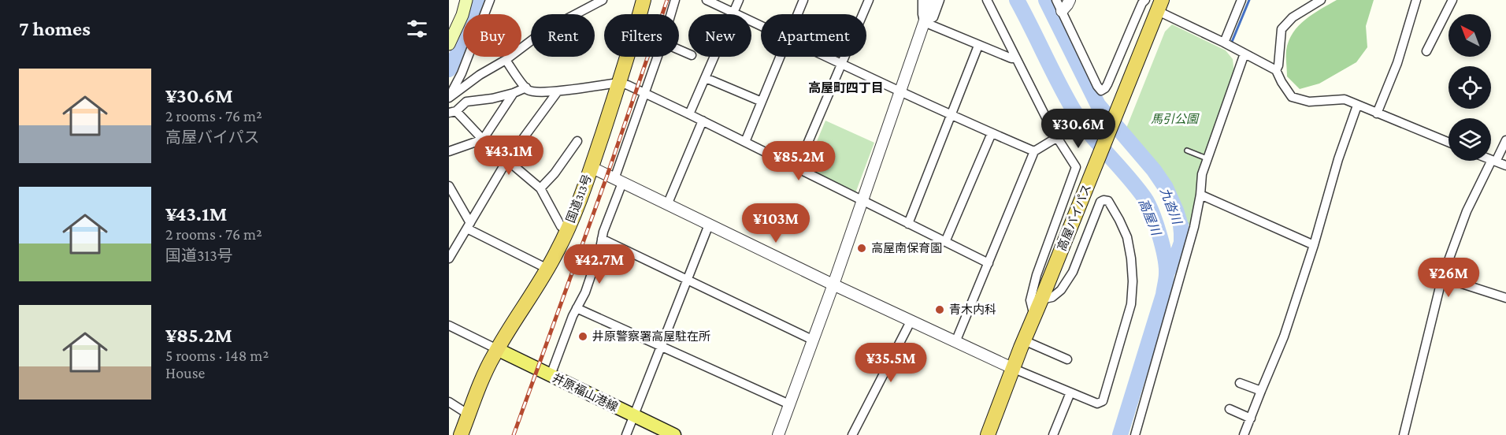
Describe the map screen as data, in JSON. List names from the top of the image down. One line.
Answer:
{"streets":{"highway":["国道313号","高屋バイパス"],"main road":["井原福山港線"]},"crossings":[["国道313号","井原福山港線"]],"districts":["高屋町四丁目"],"water":["九沓川","高屋川"],"parks":["馬引公園"],"places":["高屋南保育園","青木内科","井原警察署高屋駐在所"],"north":"top left","page":{"heading":"7 homes","chip":["Buy","Rent","Filters","New","Apartment"],"list":[{"name":"¥30.6M","note":"2 rooms · 76 m² · 高屋バイパス"},{"name":"¥43.1M","note":"2 rooms · 76 m² · 国道313号"},{"name":"¥85.2M","note":"5 rooms · 148 m² · House"}],"price":["¥30.6M","¥43.1M","¥85.2M","¥103M","¥42.7M","¥26M","¥35.5M"]}}
